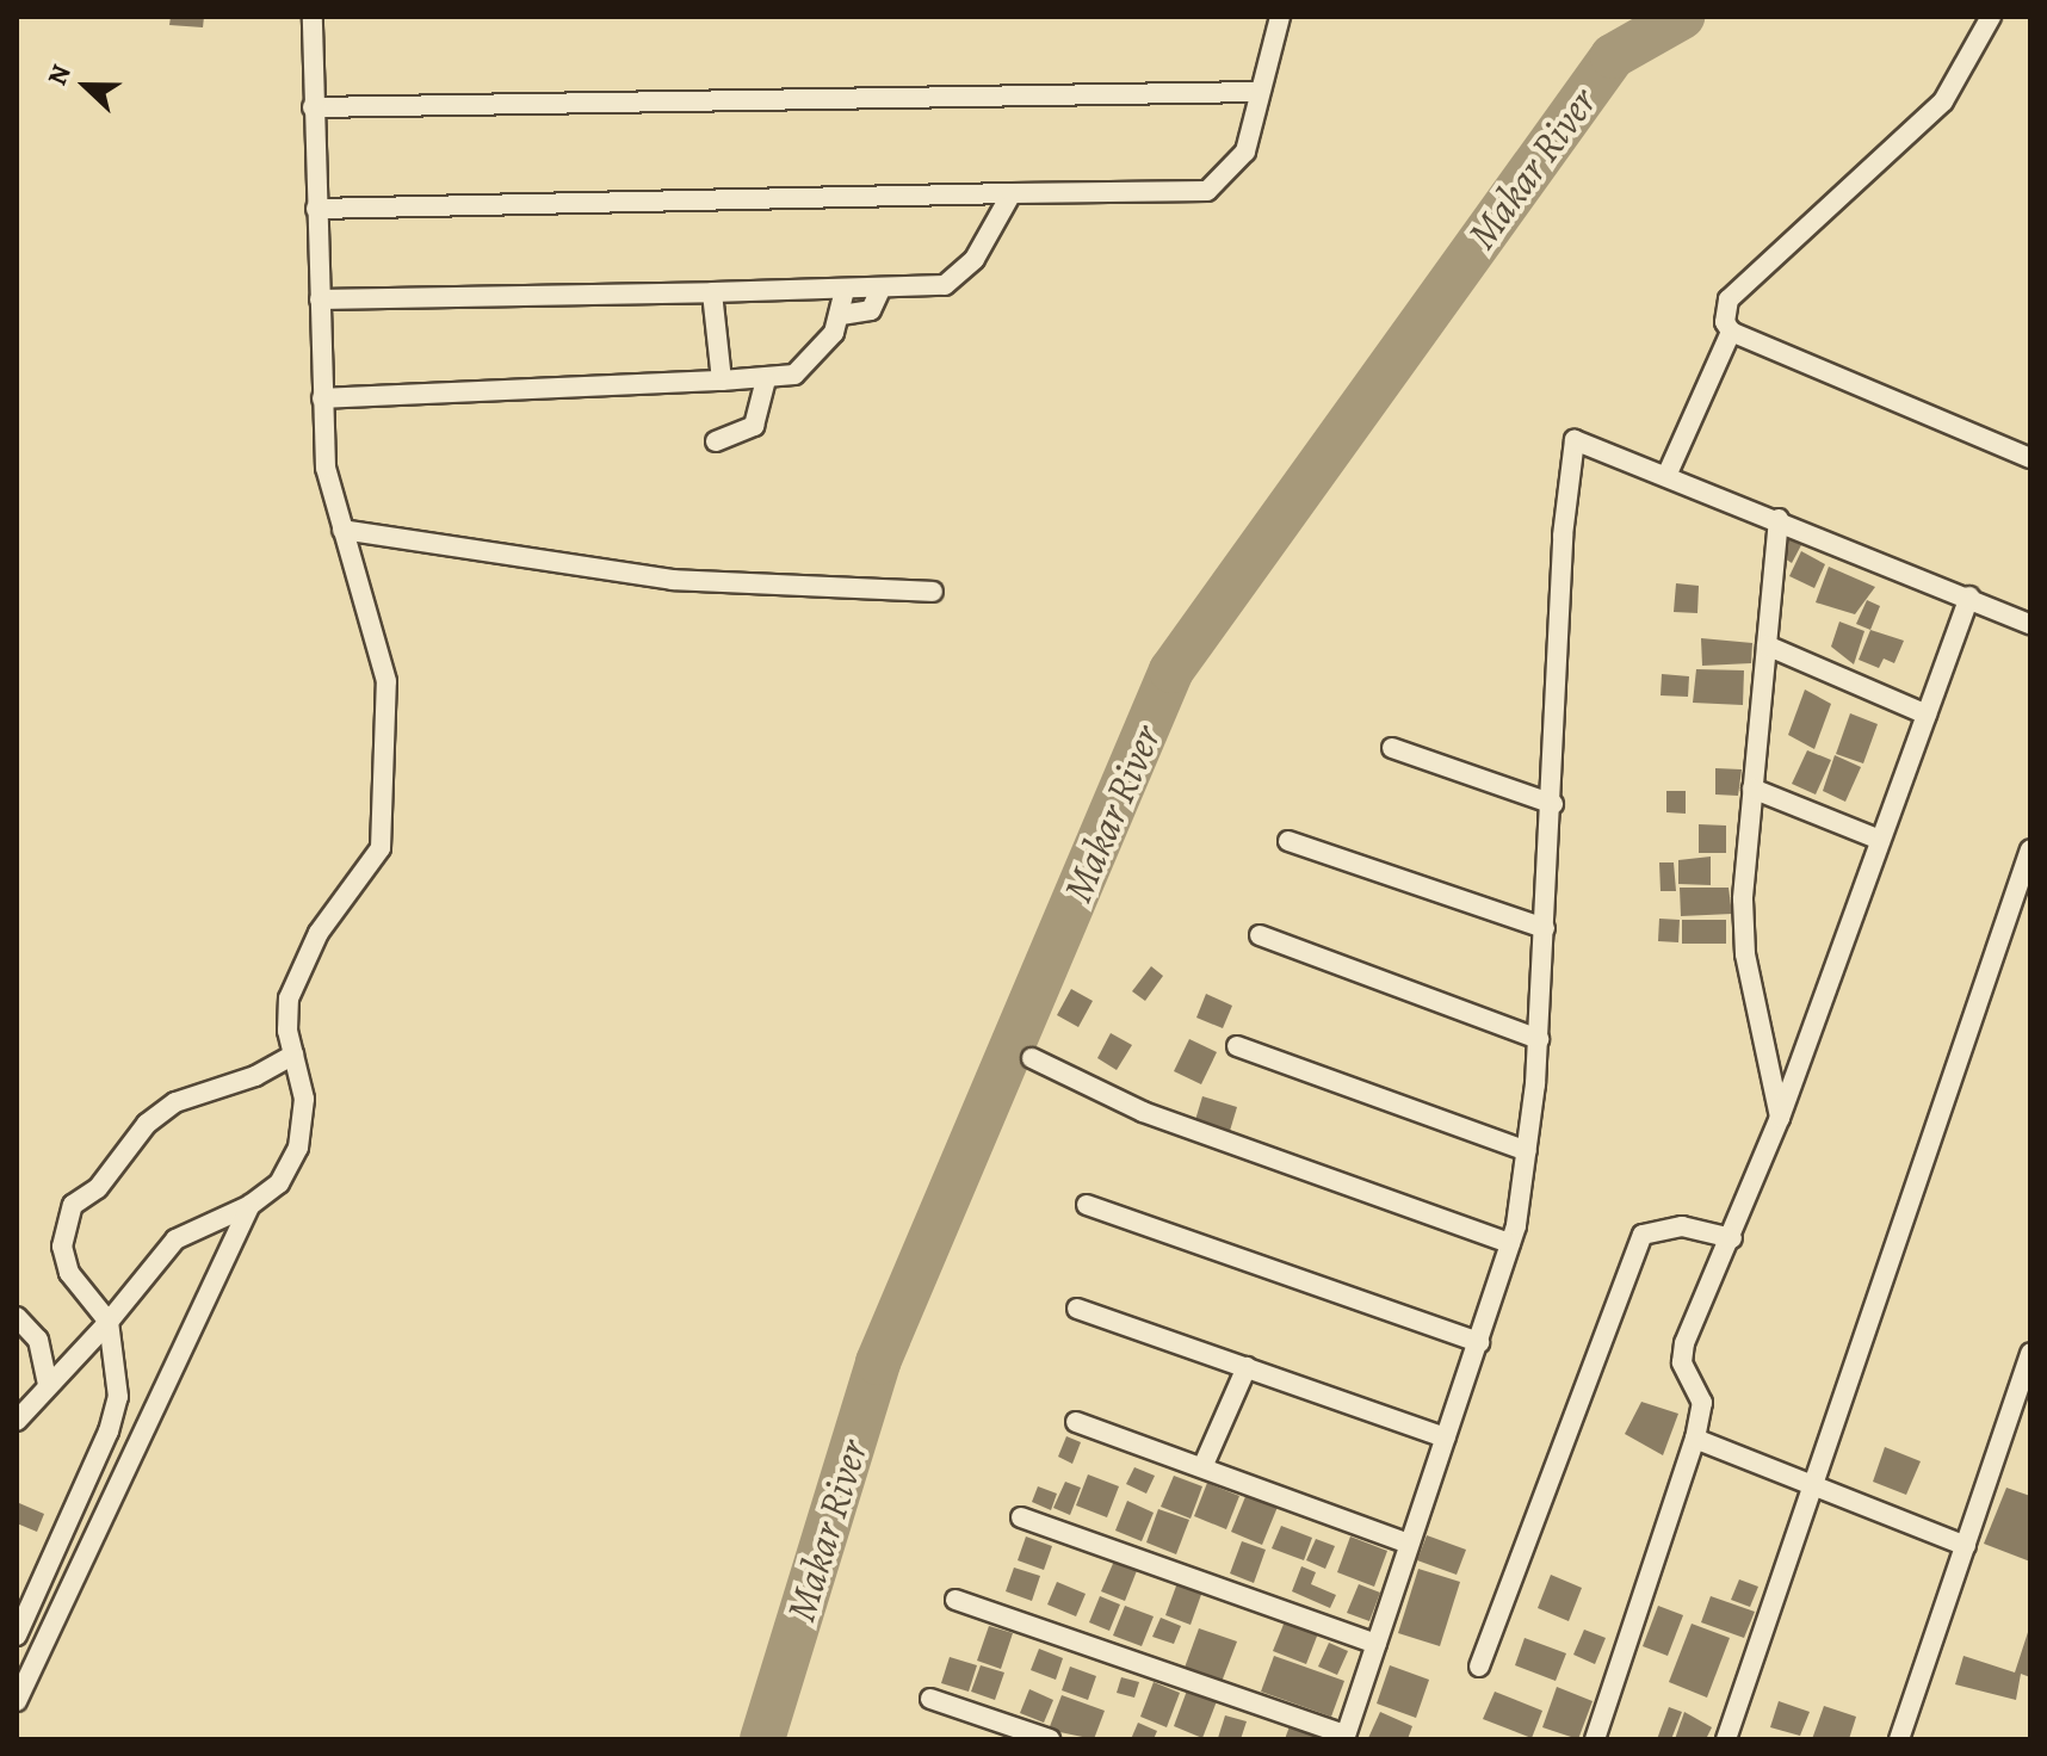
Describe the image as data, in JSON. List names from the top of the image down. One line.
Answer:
{"water":["Makar River"],"north":"left"}
